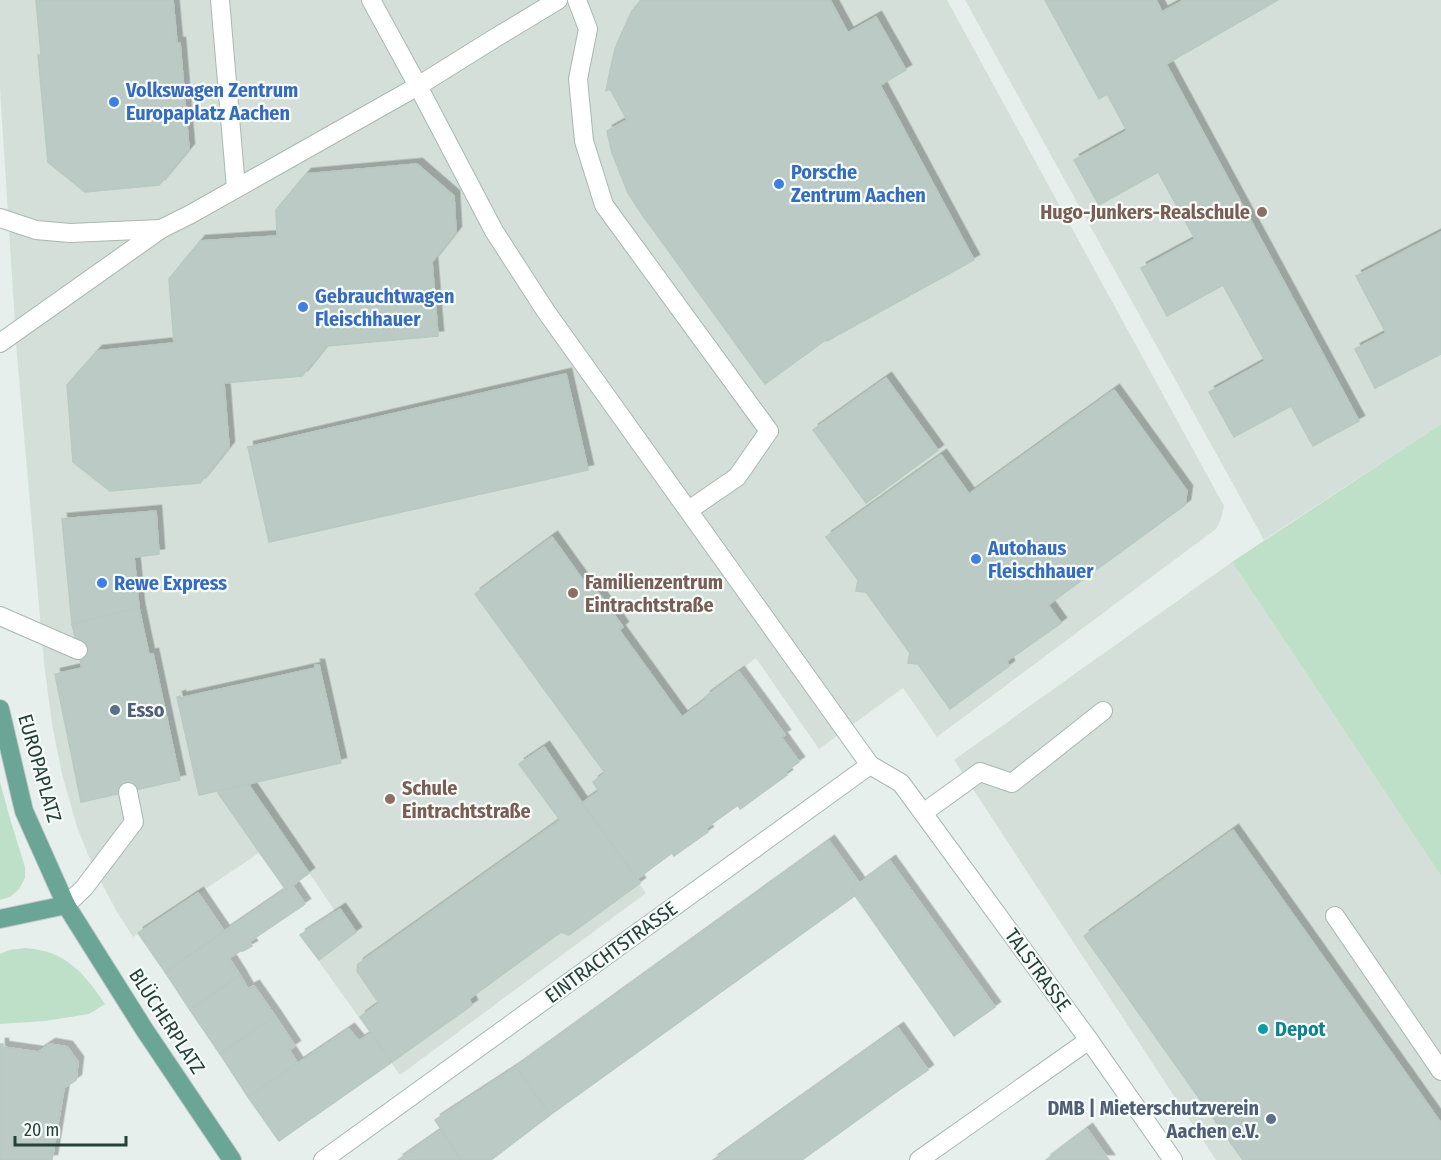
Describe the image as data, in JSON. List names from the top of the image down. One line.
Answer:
{"streets":{"main road":["EUROPAPLATZ","BLÜCHERPLATZ"],"street":["EINTRACHTSTRASSE","TALSTRASSE"]},"crossings":[["EUROPAPLATZ","BLÜCHERPLATZ"],["EINTRACHTSTRASSE","TALSTRASSE"]],"places":["Volkswagen Zentrum Europaplatz Aachen","Porsche Zentrum Aachen","Hugo-Junkers-Realschule","Gebrauchtwagen Fleischhauer","Autohaus Fleischhauer","Rewe Express","Familienzentrum Eintrachtstraße","Esso","Schule Eintrachtstraße","Depot","DMB | Mieterschutzverein Aachen e.V."],"scale_bar":"20 m"}
